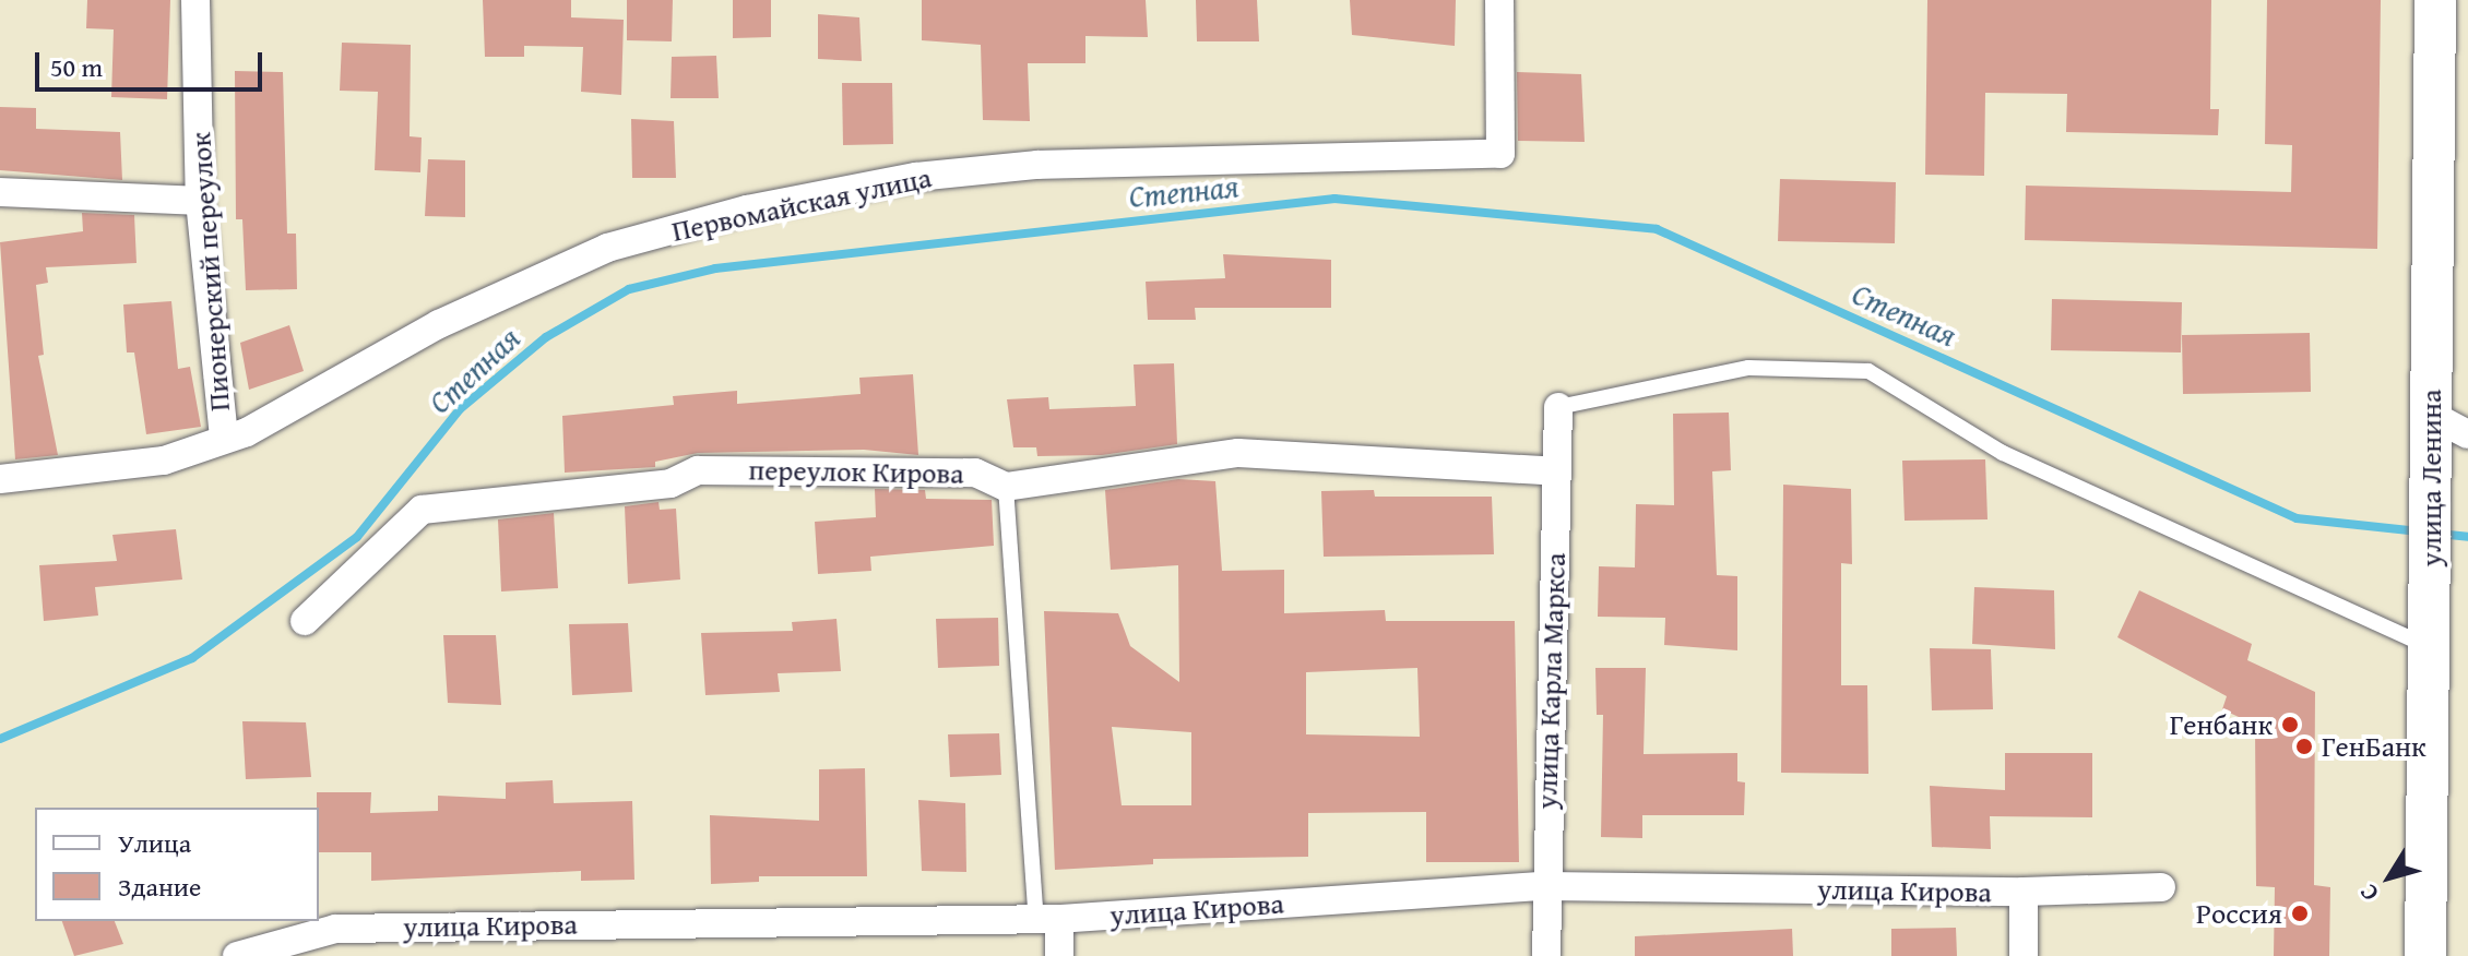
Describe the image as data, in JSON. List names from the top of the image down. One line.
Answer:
{"streets":{"main road":["улица Ленина"],"street":["Первомайская улица","Пионерский переулок","переулок Кирова","улица Карла Маркса","улица Кирова"]},"crossings":[["Первомайская улица","Пионерский переулок"],["переулок Кирова","улица Карла Маркса"],["улица Карла Маркса","улица Кирова"]],"water":["Степная"],"places":["Генбанк","ГенБанк","Россия"],"legend":["Улица","Здание"],"scale_bar":"50 m","north":"bottom left"}
